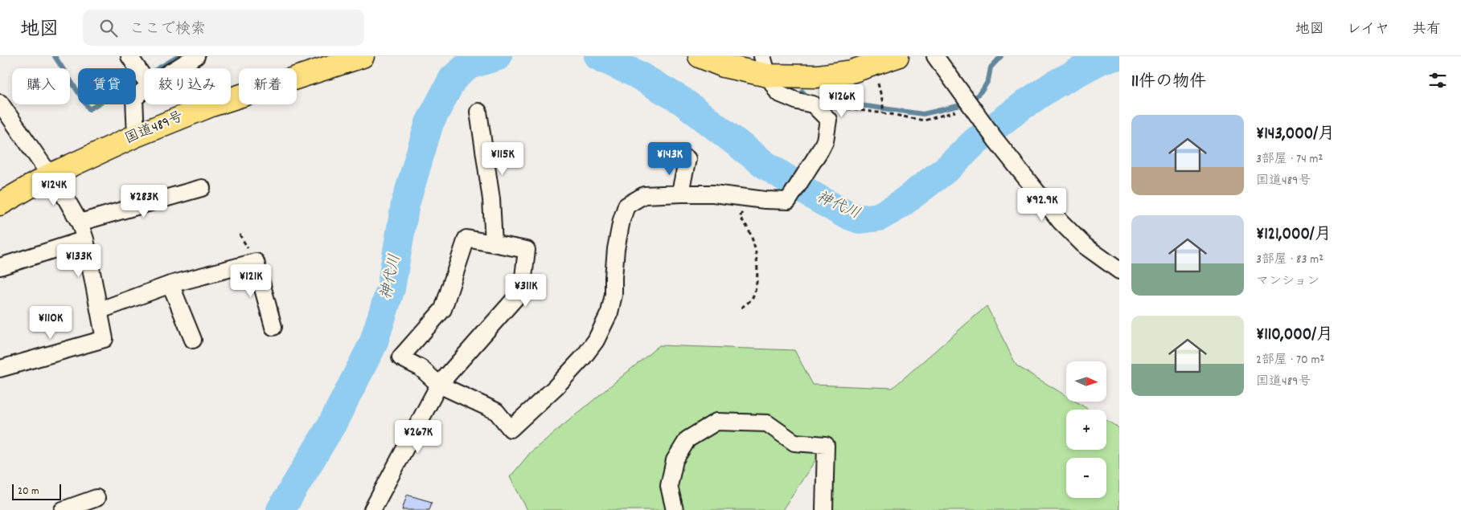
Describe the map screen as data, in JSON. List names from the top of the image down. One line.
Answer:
{"streets":{"highway":["国道489号"]},"water":["神代川"],"scale_bar":"20 m","north":"right","page":{"header":"地図","search":"ここで検索","nav":["地図","レイヤ","共有"],"heading":"11件の物件","chip":["購入","賃貸","絞り込み","新着"],"price":["¥126K","¥115K","¥143K","¥124K","¥283K","¥92.9K","¥133K","¥121K","¥311K","¥110K","¥267K"],"list":[{"name":"¥143,000/月","note":"3部屋 · 74 m² · 国道489号"},{"name":"¥121,000/月","note":"3部屋 · 83 m² · マンション"},{"name":"¥110,000/月","note":"2部屋 · 70 m² · 国道489号"}],"map_buttons":["+","−"],"scale":"20 m"}}
